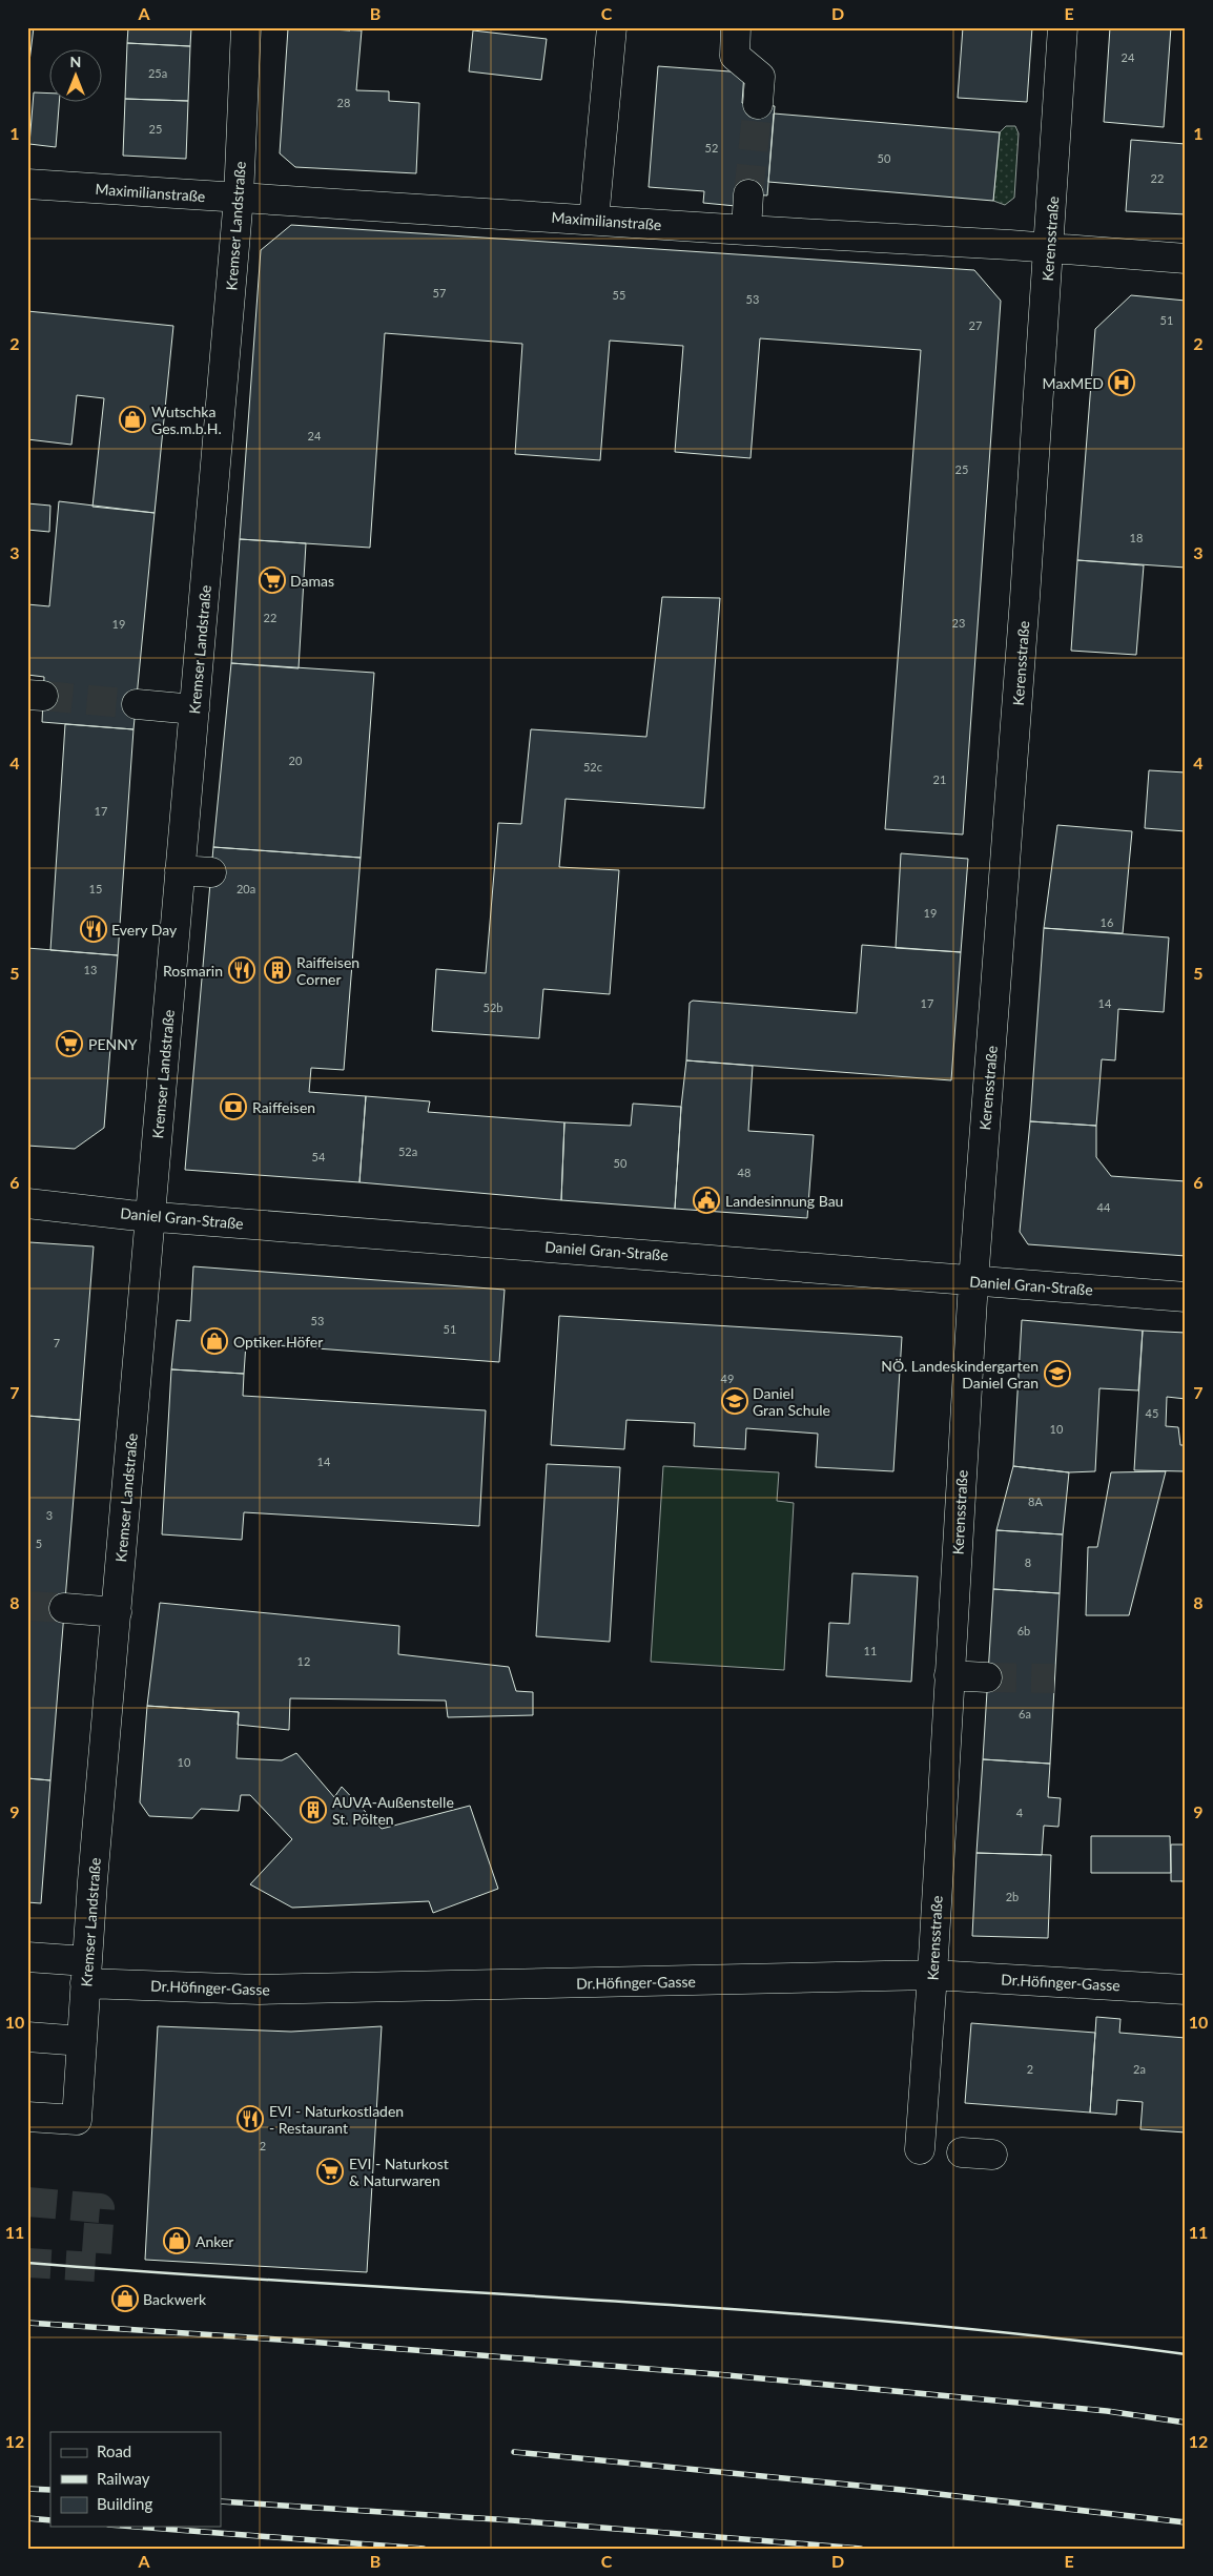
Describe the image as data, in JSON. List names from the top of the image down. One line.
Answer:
{"streets":{"street":["Maximilianstraße","Kremser Landstraße","Kerensstraße","Daniel Gran-Straße","Dr.Höfinger-Gasse"]},"crossings":[["Maximilianstraße","Kremser Landstraße"],["Maximilianstraße","Kerensstraße"],["Kremser Landstraße","Daniel Gran-Straße"],["Kremser Landstraße","Dr.Höfinger-Gasse"],["Kerensstraße","Daniel Gran-Straße"],["Kerensstraße","Dr.Höfinger-Gasse"]],"places":{"hospital":["MaxMED"],"shop":["Wutschka Ges.m.b.H.","Optiker Höfer","Anker","Backwerk"],"supermarket":["Damas","PENNY","EVI - Naturkost & Naturwaren"],"restaurant":["Every Day","Rosmarin","EVI - Naturkostladen - Restaurant"],"building":["Raiffeisen Corner","AUVA-Außenstelle St. Pölten"],"bank":["Raiffeisen"],"public building":["Landesinnung Bau"],"school or university":["NÖ. Landeskindergarten Daniel Gran","Daniel Gran Schule"]},"house_numbers":["24","25a","28","25","52","50","22","57","55","53","51","27","24","25","18","22","23","19","20","52c","21","17","15","20a","19","16","13","17","14","52b","52a","54","50","48","44","53","51","7","49","45","10","14","8A","3","5","8","6b","11","12","6a","10","4","2b","2","2a","2"],"legend":["Road","Railway","Building"],"north":"top","grid":{"columns":["A","B","C","D","E"],"rows":["1","2","3","4","5","6","7","8","9","10","11","12"]}}
